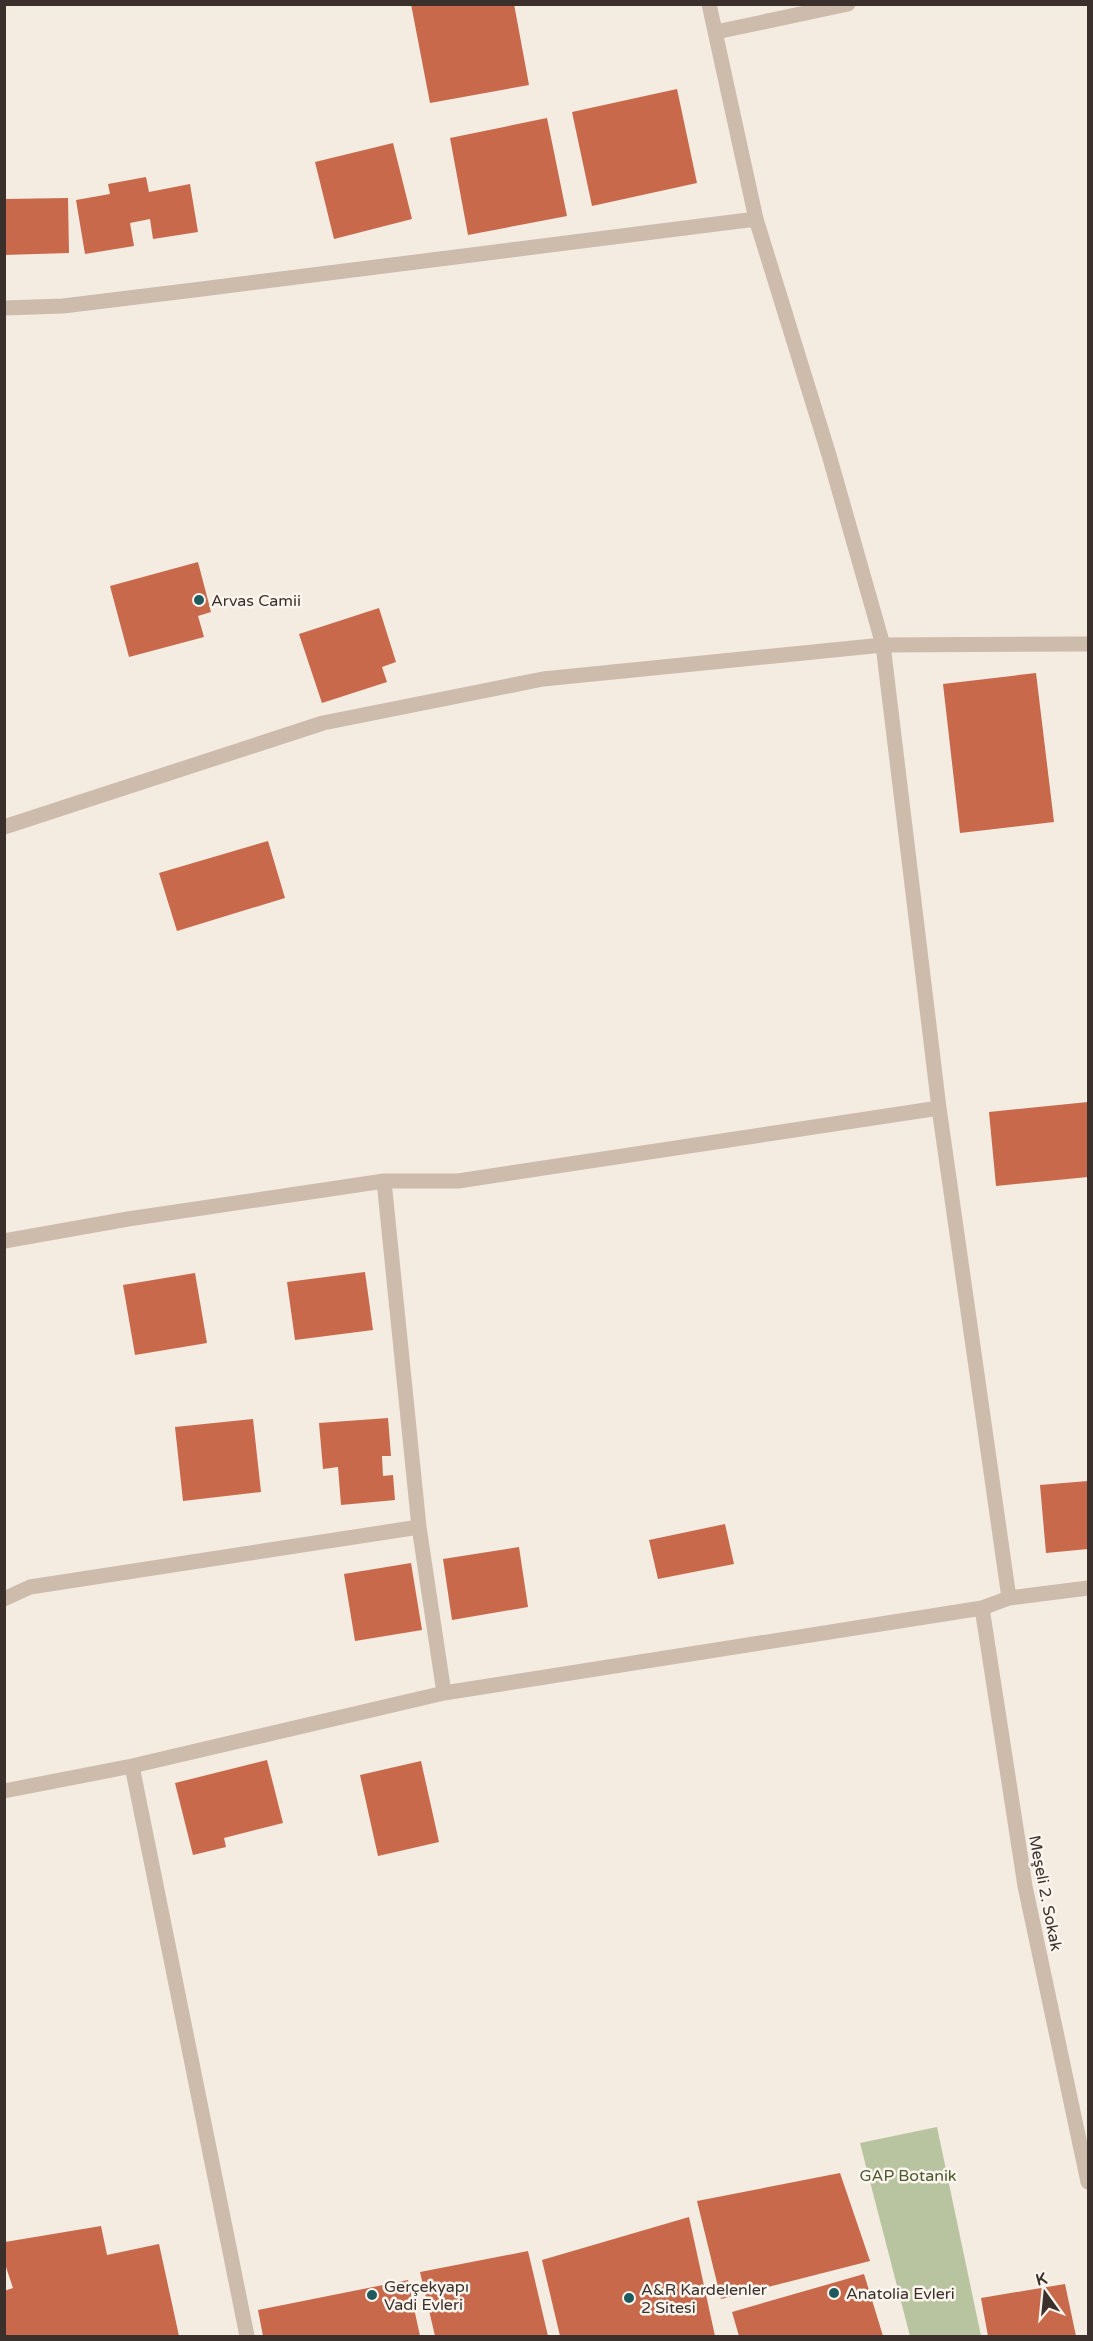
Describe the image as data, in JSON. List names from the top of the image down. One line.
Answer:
{"streets":{"street":["Meşeli 2. Sokak"]},"parks":["GAP Botanik"],"places":["Arvas Camii","Anatolia Evleri","Gerçekyapı Vadi Evleri","A&R Kardelenler 2 Sitesi"],"north":"top"}
